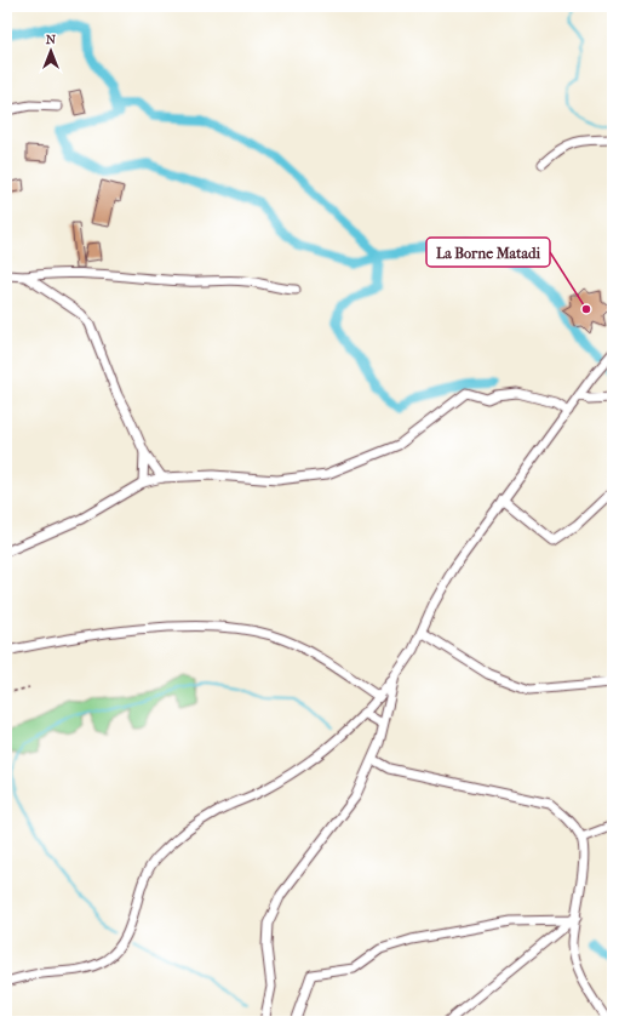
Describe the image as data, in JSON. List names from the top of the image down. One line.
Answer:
{"places":["La Borne Matadi"],"north":"top"}
